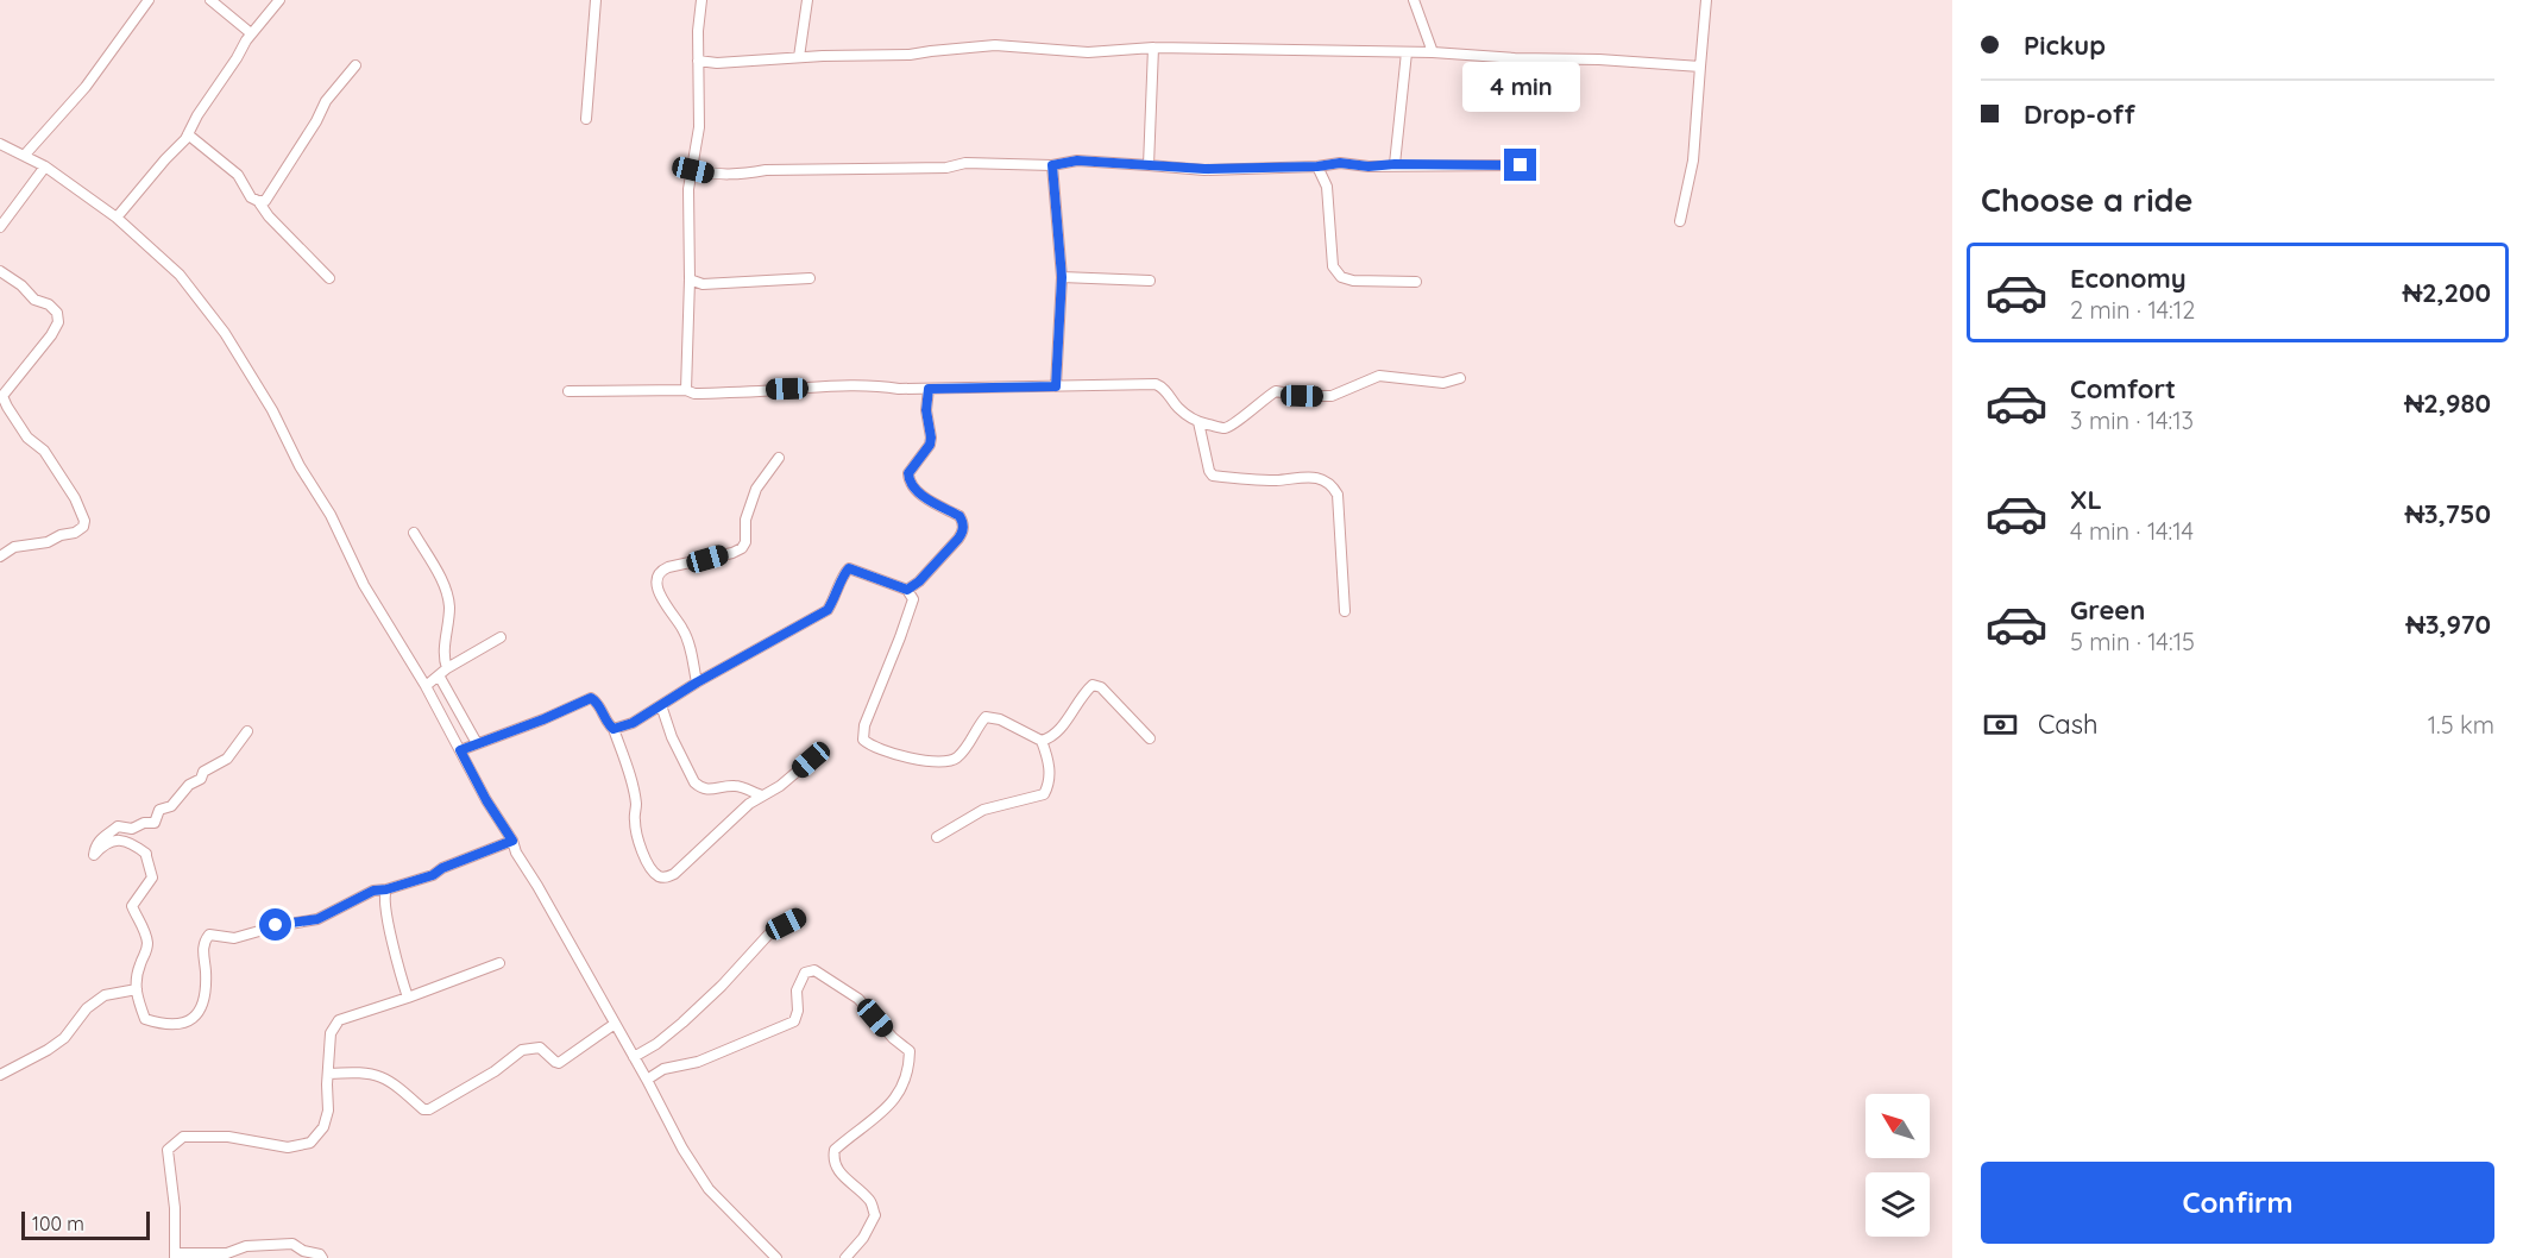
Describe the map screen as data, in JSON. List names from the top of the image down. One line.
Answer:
{"scale_bar":"100 m","north":"top left","page":{"banner":["Pickup","Drop-off"],"bubble":"4 min","heading":"Choose a ride","list":[{"name":"Economy","note":"2 min · 14:12","value":"₦2,200"},{"name":"Comfort","note":"3 min · 14:13","value":"₦2,980"},{"name":"XL","note":"4 min · 14:14","value":"₦3,750"},{"name":"Green","note":"5 min · 14:15","value":"₦3,970"}],"pay":["Cash","1.5 km"],"buttons":"Confirm","scale":"100 m"}}
